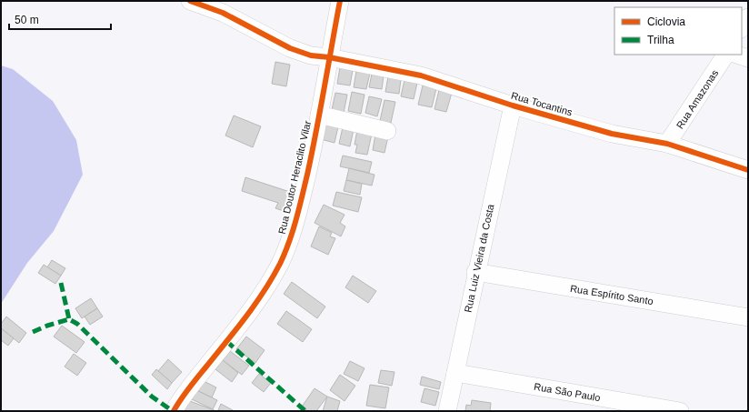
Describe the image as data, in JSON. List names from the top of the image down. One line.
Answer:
{"streets":{"street":["Rua Amazonas","Rua Tocantins","Rua Doutor Heraclito Vilar","Rua Luiz Vieira da Costa","Rua Espírito Santo","Rua São Paulo"]},"crossings":[["Rua Amazonas","Rua Tocantins"],["Rua Tocantins","Rua Doutor Heraclito Vilar"],["Rua Tocantins","Rua Luiz Vieira da Costa"],["Rua Luiz Vieira da Costa","Rua Espírito Santo"],["Rua Luiz Vieira da Costa","Rua São Paulo"]],"legend":["Ciclovia","Trilha"],"scale_bar":"50 m"}
